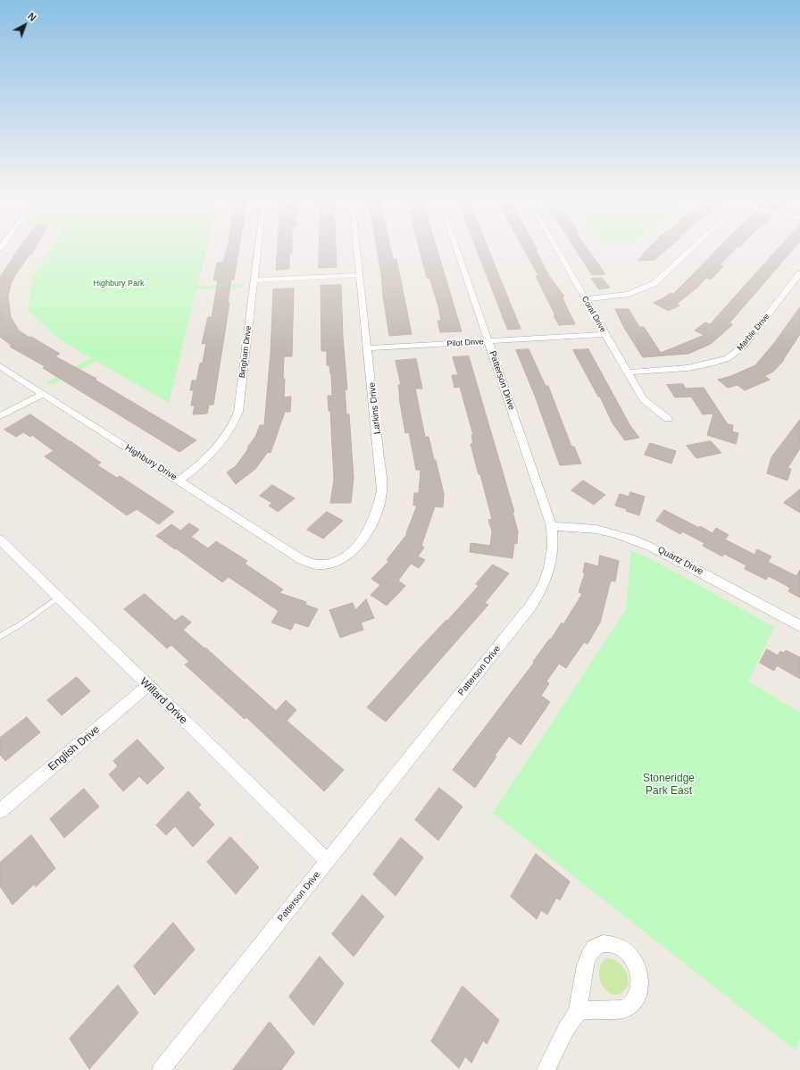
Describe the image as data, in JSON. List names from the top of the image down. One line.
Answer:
{"streets":{"street":["Coral Drive","Marble Drive","Pilot Drive","Bingham Drive","Patterson Drive","Larkins Drive","Highbury Drive","Quartz Drive","Willard Drive","English Drive"]},"crossings":[["Coral Drive","Marble Drive"],["Coral Drive","Pilot Drive"],["Pilot Drive","Patterson Drive"],["Pilot Drive","Larkins Drive"],["Bingham Drive","Highbury Drive"],["Patterson Drive","Quartz Drive"],["Patterson Drive","Willard Drive"],["Larkins Drive","Highbury Drive"],["Willard Drive","English Drive"]],"parks":["Highbury Park","Stoneridge Park East"],"north":"top right"}
